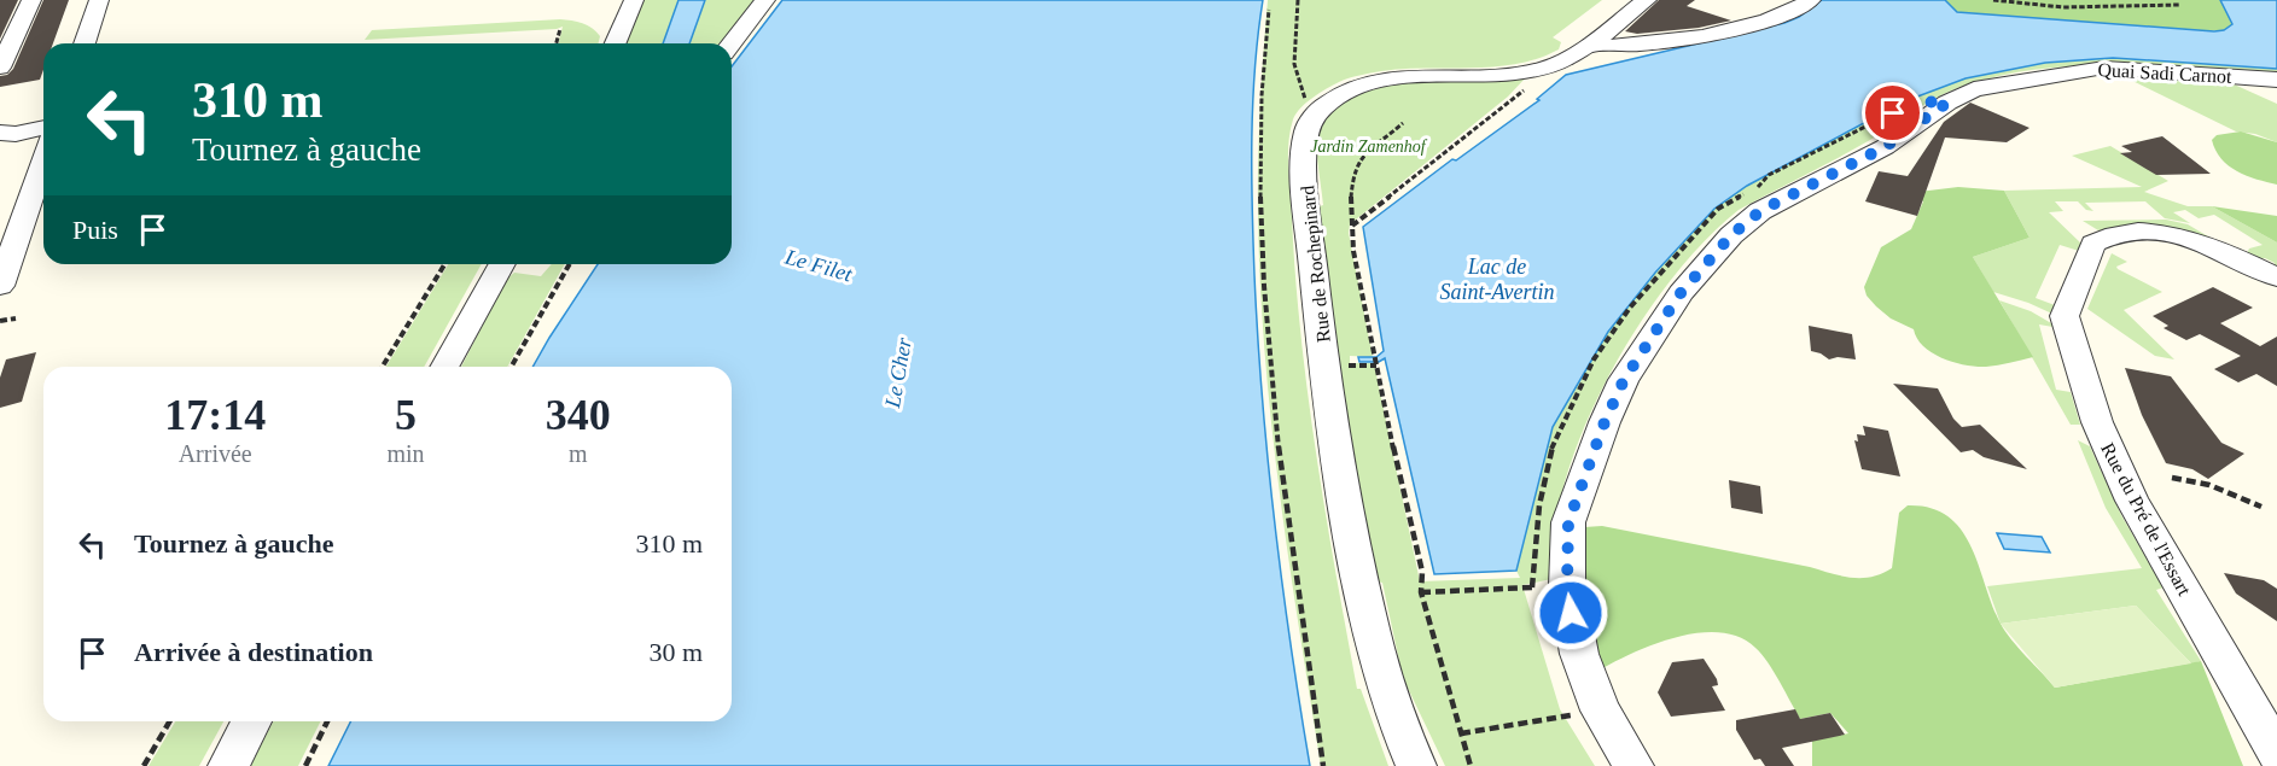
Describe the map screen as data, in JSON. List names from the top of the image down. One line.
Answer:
{"streets":{"street":["Quai Sadi Carnot","Rue de Rochepinard","Rue du Pré de l'Essart"]},"water":["Le Filet","Lac de Saint-Avertin","Le Cher"],"parks":["Jardin Zamenhof"],"page":{"turn":["310 m","Tournez à gauche"],"then":"Puis","eta":["17:14","Arrivée","5","min","340","m"],"list":[{"name":"Tournez à gauche","value":"310 m"},{"name":"Arrivée à destination","value":"30 m"}]}}
